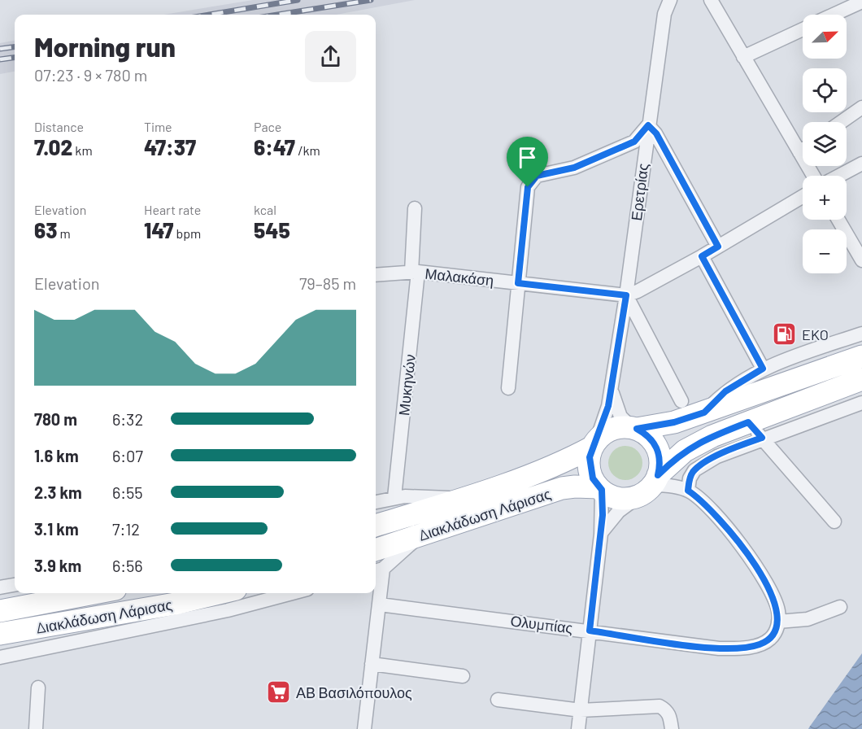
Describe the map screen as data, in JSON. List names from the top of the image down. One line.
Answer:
{"streets":{"main road":["Διακλάδωση Λάρισας"],"street":["Ερετρίας","Μαλακάση","Μυκηνών","Ολυμπίας"]},"crossings":[["Ερετρίας","Μαλακάση"],["Ερετρίας","Διακλάδωση Λάρισας"],["Μαλακάση","Μυκηνών"]],"places":{"fuel station":["EKO"],"supermarket":["ΑΒ Βασιλόπουλος"]},"north":"top right","page":{"map_buttons":["+","−"],"heading":["Morning run","07:23 · 9 × 780 m"],"stats":[["Distance","7.02 km"],["Time","47:37"],["Pace","6:47 /km"],["Elevation","63 m"],["Heart rate","147 bpm"],["kcal","545"]],"chart":["Elevation","79–85 m"],"list":[{"name":"780 m","note":"6:32"},{"name":"1.6 km","note":"6:07"},{"name":"2.3 km","note":"6:55"},{"name":"3.1 km","note":"7:12"},{"name":"3.9 km","note":"6:56"}]}}
